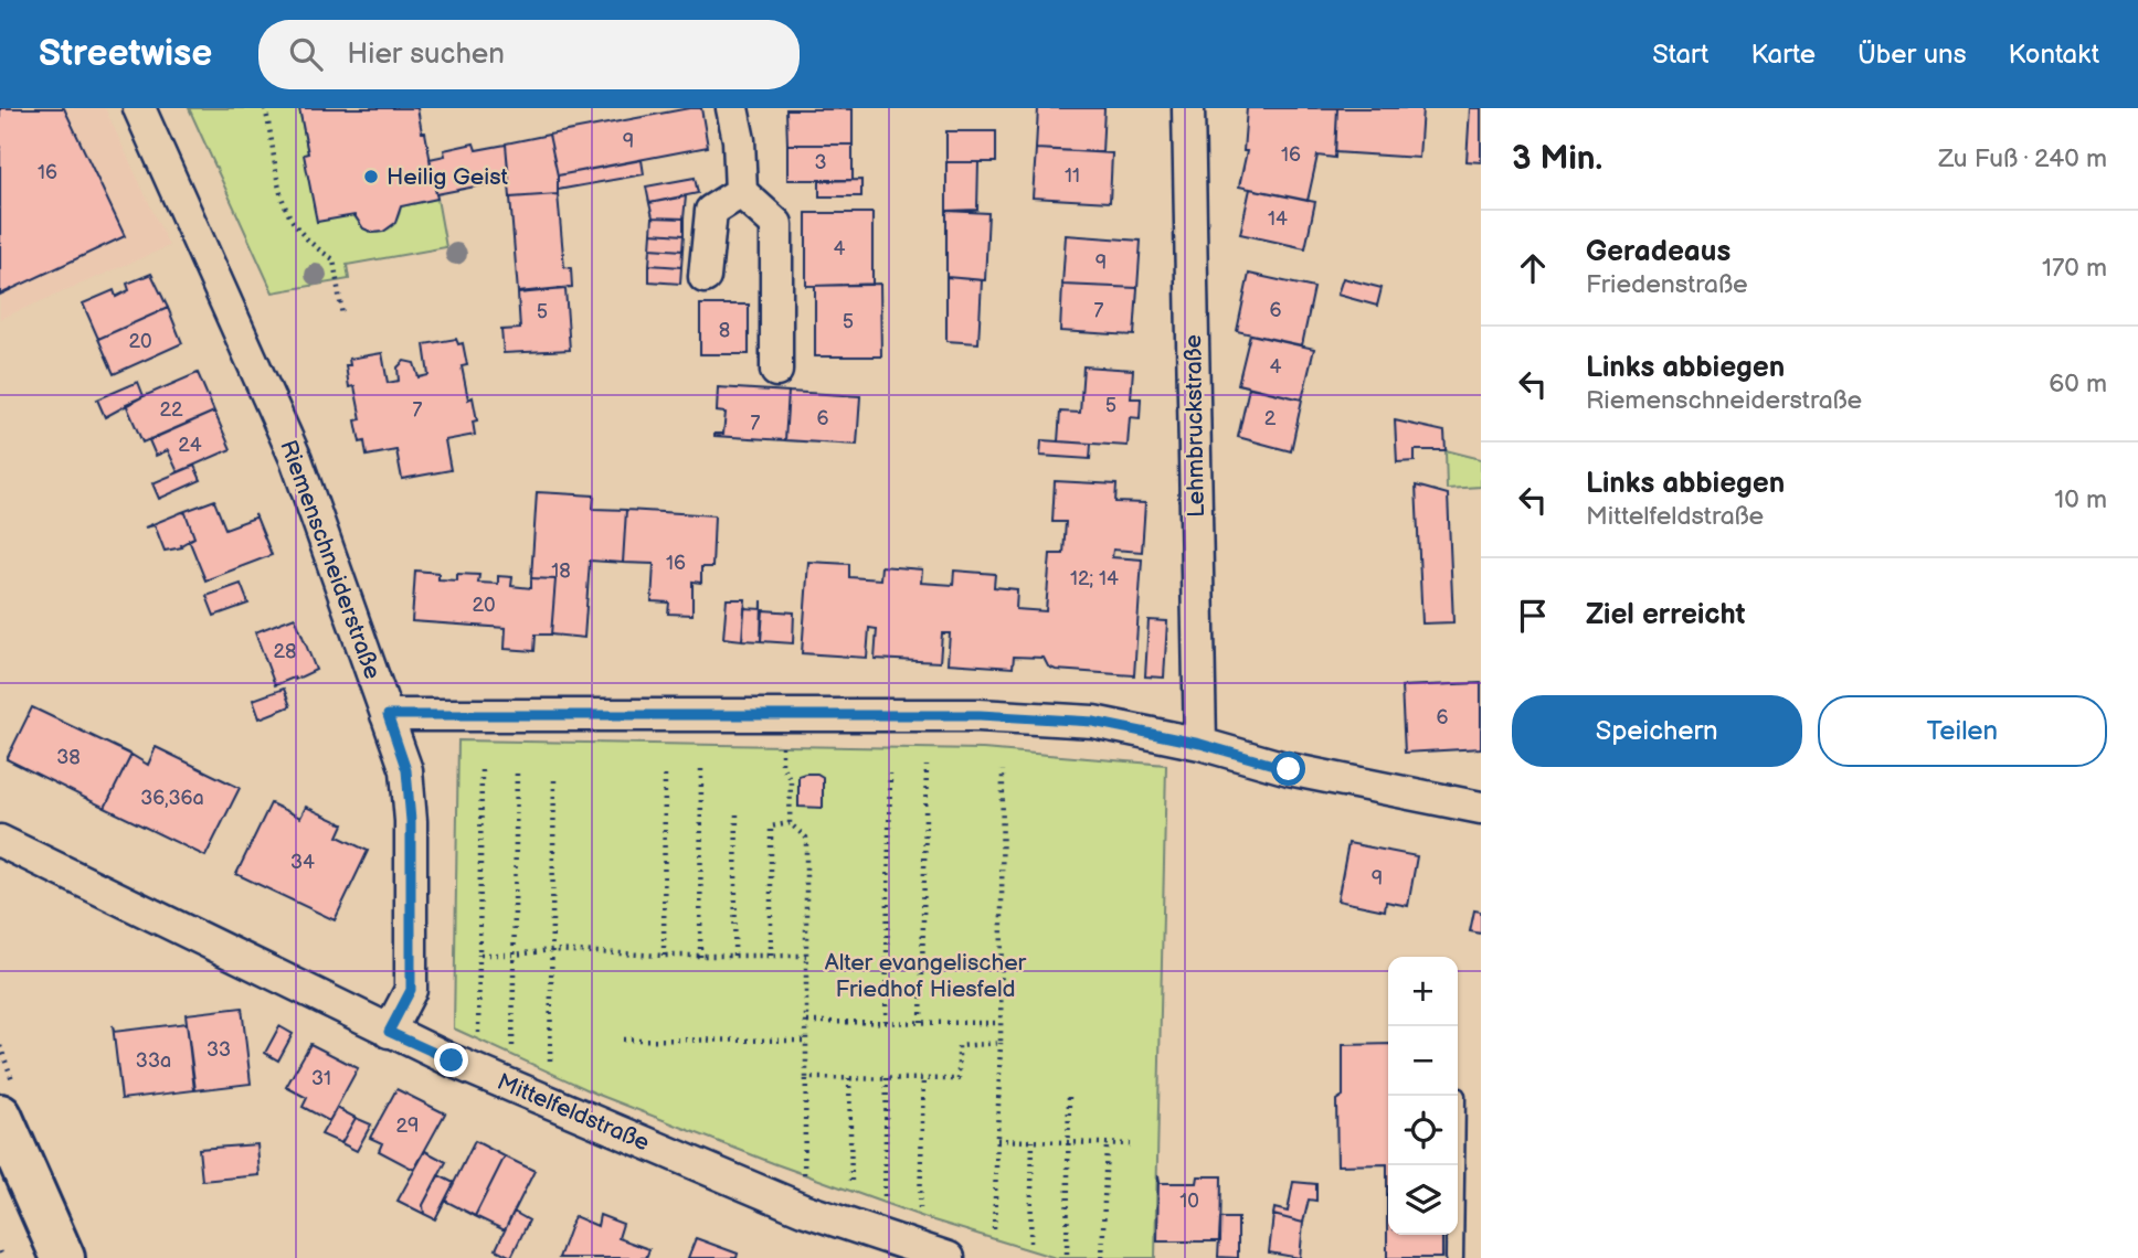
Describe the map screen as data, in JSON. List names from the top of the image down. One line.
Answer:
{"streets":{"street":["Lehmbruckstraße","Riemenschneiderstraße","Mittelfeldstraße"]},"crossings":[["Riemenschneiderstraße","Mittelfeldstraße"]],"parks":["Alter evangelischer Friedhof Hiesfeld"],"places":["Heilig Geist"],"house_numbers":["9","16","3","16","11","14","4","9","7","6","5","5","8","20","4","5","22","7","6","2","7","24","16","18","12; 14","20","28","6","38","36,36a","34","9","33","33a","31","29","10"],"page":{"header":"Streetwise","search":"Hier suchen","nav":["Start","Karte","Über uns","Kontakt"],"heading":["3 Min.","Zu Fuß · 240 m"],"list":[["Geradeaus","Friedenstraße","170 m"],["Links abbiegen","Riemenschneiderstraße","60 m"],["Links abbiegen","Mittelfeldstraße","10 m"],"Ziel erreicht"],"buttons":["Speichern","Teilen"],"map_buttons":["+","−"]}}
